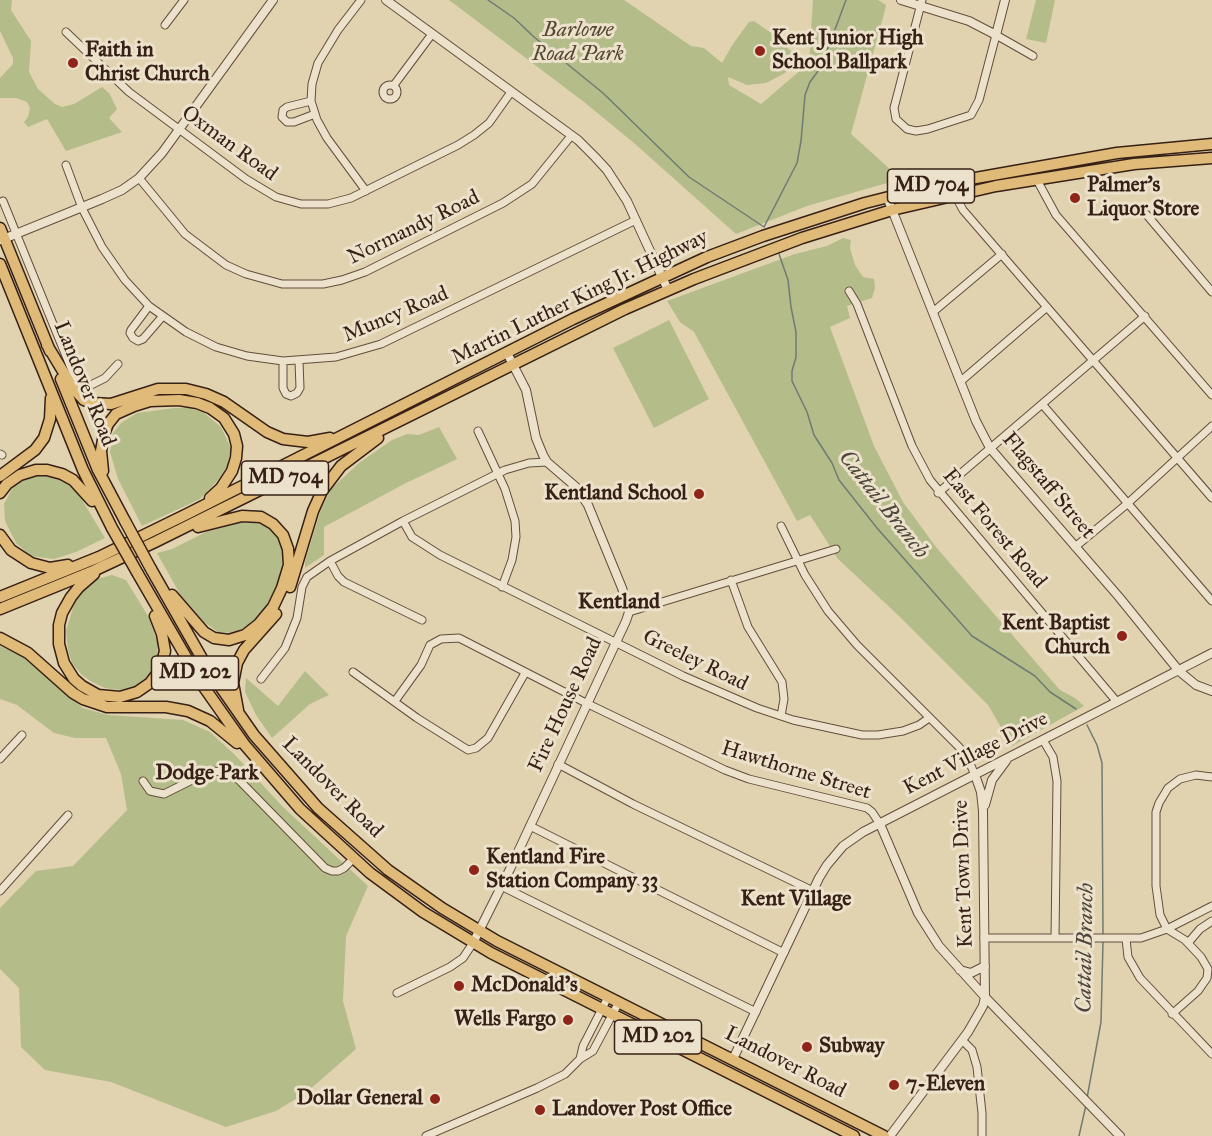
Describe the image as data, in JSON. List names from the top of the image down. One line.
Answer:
{"streets":{"main road":["MD 704","Martin Luther King Jr. Highway","Landover Road","MD 202"],"street":["Oxman Road","Normandy Road","Muncy Road","Flagstaff Street","East Forest Road","Greeley Road","Fire House Road","Kent Village Drive","Hawthorne Street","Kent Town Drive"]},"crossings":[["Martin Luther King Jr. Highway","Flagstaff Street"],["Landover Road","Fire House Road"],["Landover Road","Kent Village Drive"],["Flagstaff Street","Kent Village Drive"],["East Forest Road","Kent Village Drive"],["Greeley Road","Fire House Road"],["Greeley Road","Kent Town Drive"],["Fire House Road","Hawthorne Street"],["Kent Village Drive","Hawthorne Street"],["Kent Village Drive","Kent Town Drive"],["Hawthorne Street","Kent Town Drive"]],"districts":["Kentland","Dodge Park","Kent Village"],"water":["Cattail Branch"],"parks":["Barlowe Road Park"],"places":["Kent Junior High School Ballpark","Faith in Christ Church","Palmer’s Liquor Store","Kentland School","Kent Baptist Church","Kentland Fire Station Company 33","McDonald's","Wells Fargo","Subway","7-Eleven","Dollar General","Landover Post Office"]}
